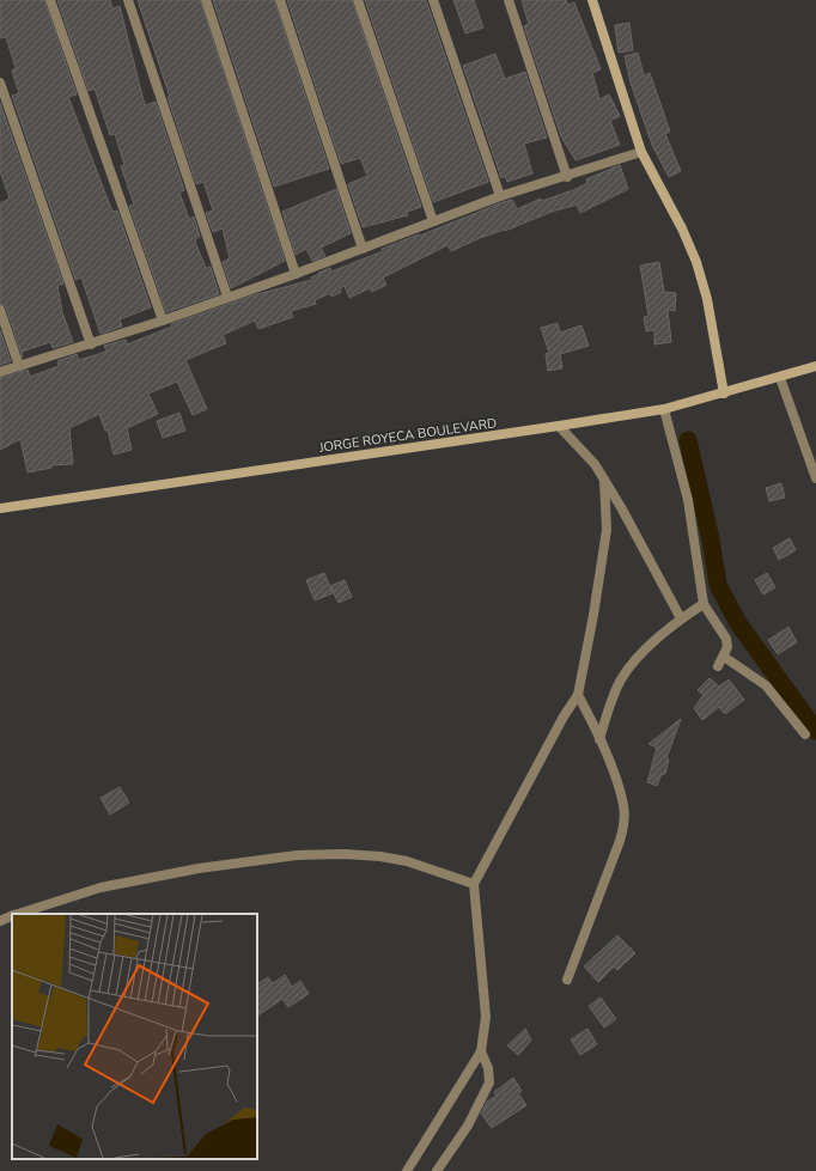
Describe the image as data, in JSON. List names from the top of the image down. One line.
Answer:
{"streets":{"street":["JORGE ROYECA BOULEVARD"]}}
